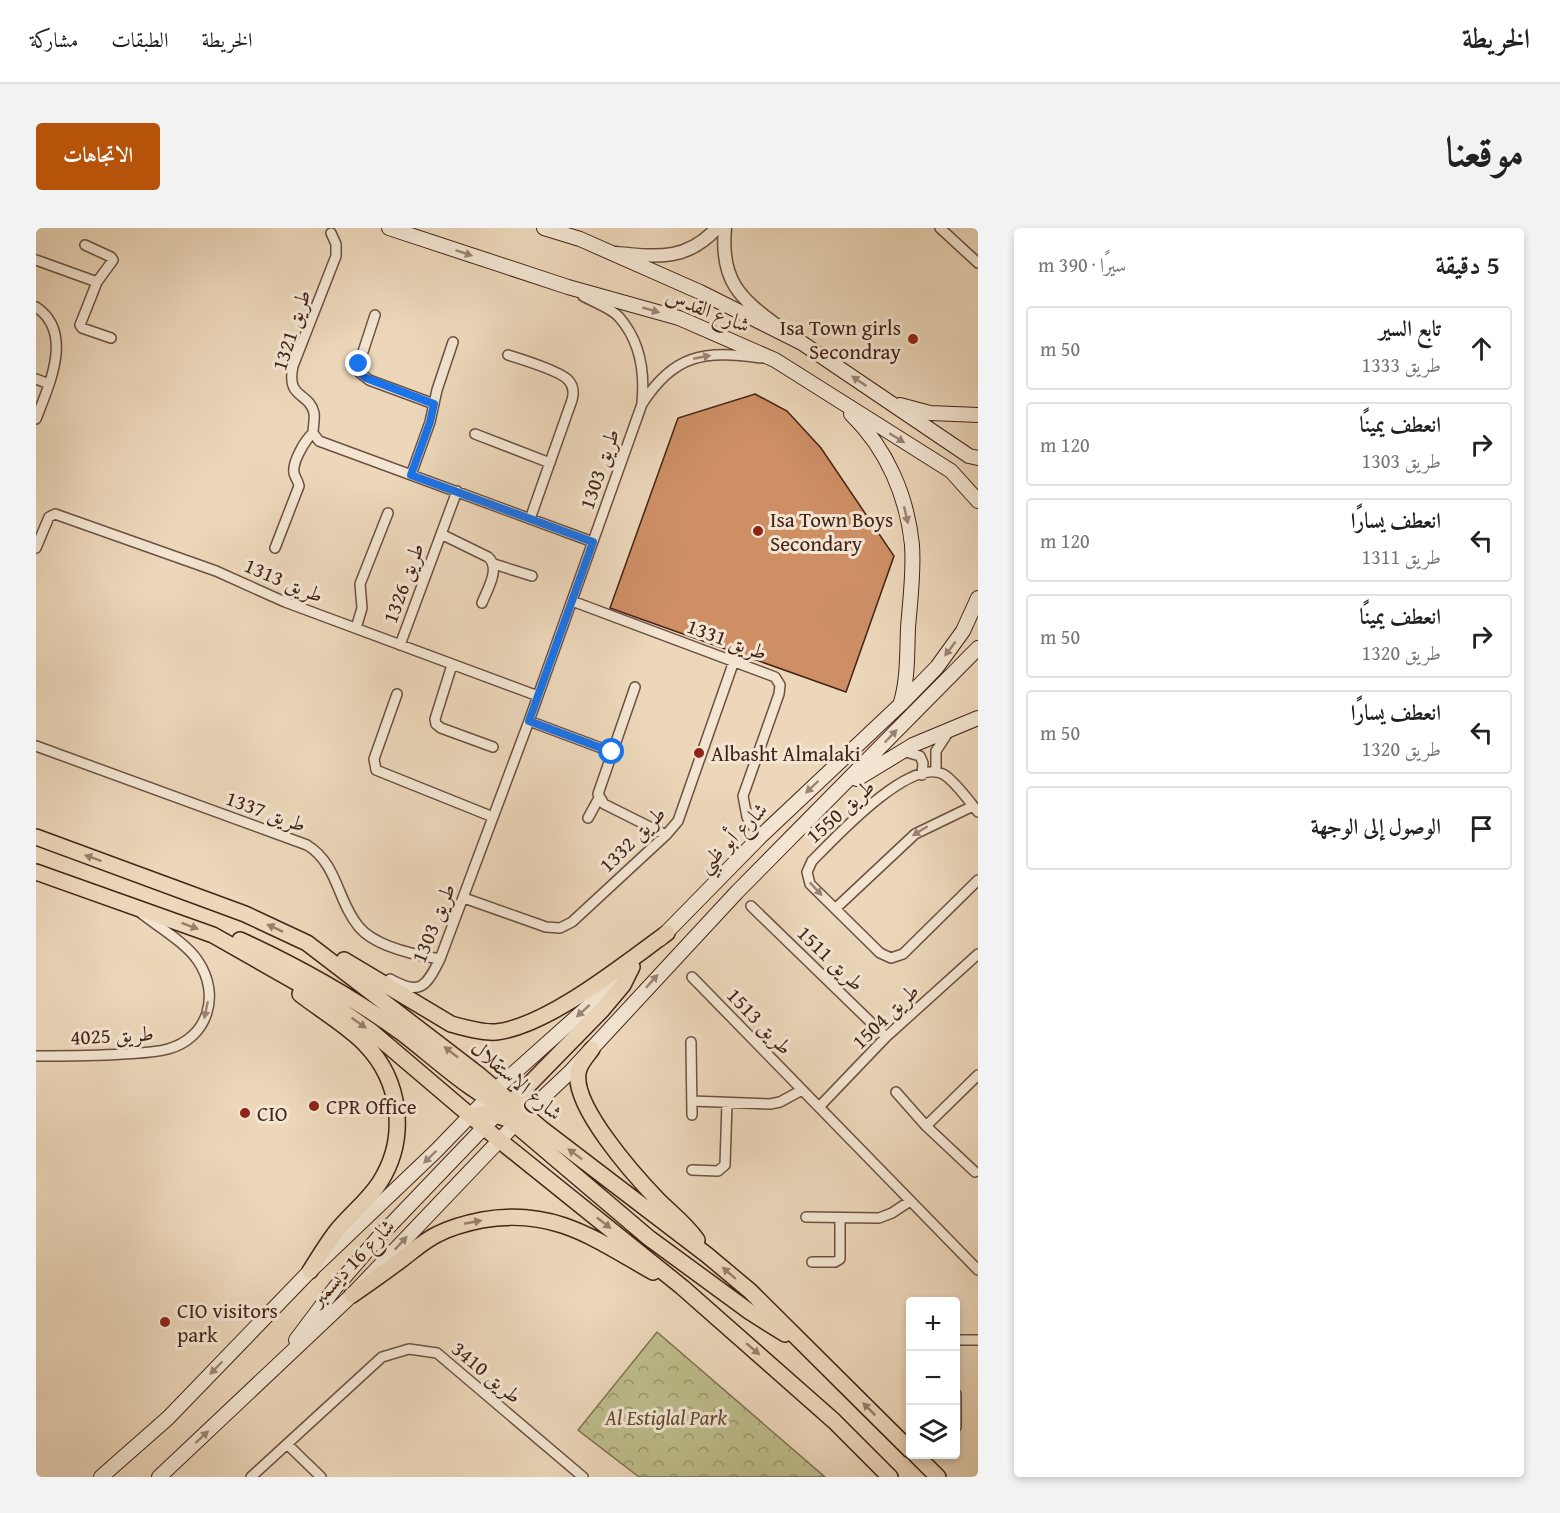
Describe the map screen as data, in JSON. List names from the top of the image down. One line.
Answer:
{"streets":{"main road":["شارع القدس","شارع أبو ظبي","شارع الاستقلال","شارع 16 ديسمبر"],"street":["طريق 1321","طريق 1303","طريق 1313","طريق 1326","طريق 1331","طريق 1337","طريق 1550","طريق 1332","طريق 1511","طريق 1504","طريق 1513","طريق 4025","طريق 3410"]},"crossings":[["شارع القدس","طريق 1303"],["طريق 1303","طريق 1313"],["طريق 1303","طريق 1331"],["طريق 1303","طريق 1337"],["طريق 1303","طريق 1332"],["طريق 1313","طريق 1326"],["طريق 1331","شارع أبو ظبي"],["طريق 1331","طريق 1332"],["شارع أبو ظبي","شارع الاستقلال"],["شارع أبو ظبي","شارع 16 ديسمبر"],["طريق 1511","طريق 1504"],["طريق 1504","طريق 1513"],["شارع الاستقلال","شارع 16 ديسمبر"]],"parks":["Al Estiglal Park"],"places":["Isa Town girls Secondray","Isa Town Boys Secondary","Albasht Almalaki","CPR Office","CIO","CIO visitors park"],"page":{"header":"الخريطة","nav":["الخريطة","الطبقات","مشاركة"],"title":"موقعنا","buttons":"الاتجاهات","heading":["5 دقيقة","سيرًا · 390 m"],"list":[["تابع السير","طريق 1333","50 m"],["انعطف يمينًا","طريق 1303","120 m"],["انعطف يسارًا","طريق 1311","120 m"],["انعطف يمينًا","طريق 1320","50 m"],["انعطف يسارًا","طريق 1320","50 m"],"الوصول إلى الوجهة"],"map_buttons":["+","−"]}}
